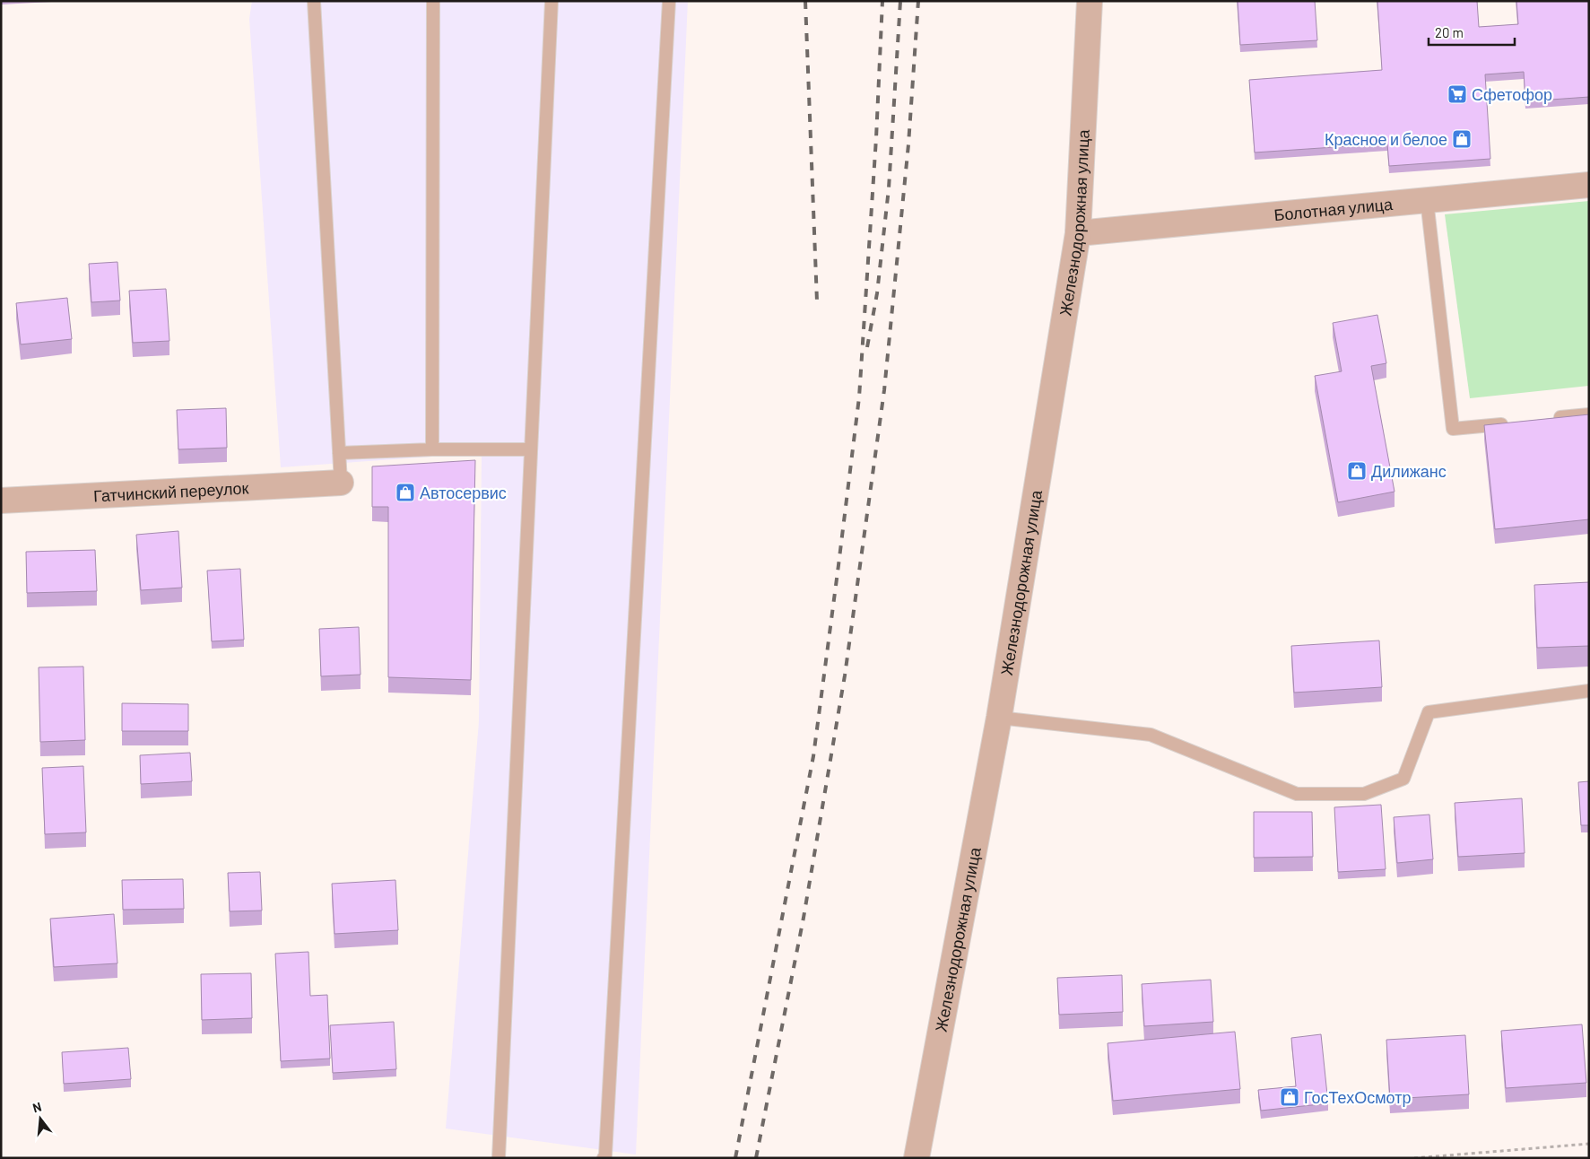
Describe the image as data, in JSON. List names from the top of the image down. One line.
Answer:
{"streets":{"street":["Болотная улица","Железнодорожная улица","Гатчинский переулок"]},"crossings":[["Болотная улица","Железнодорожная улица"]],"places":{"supermarket":["Сфетофор"],"shop":["Красное и белое","Дилижанс","Автосервис","ГосТехОсмотр"]},"scale_bar":"20 m","north":"top"}
